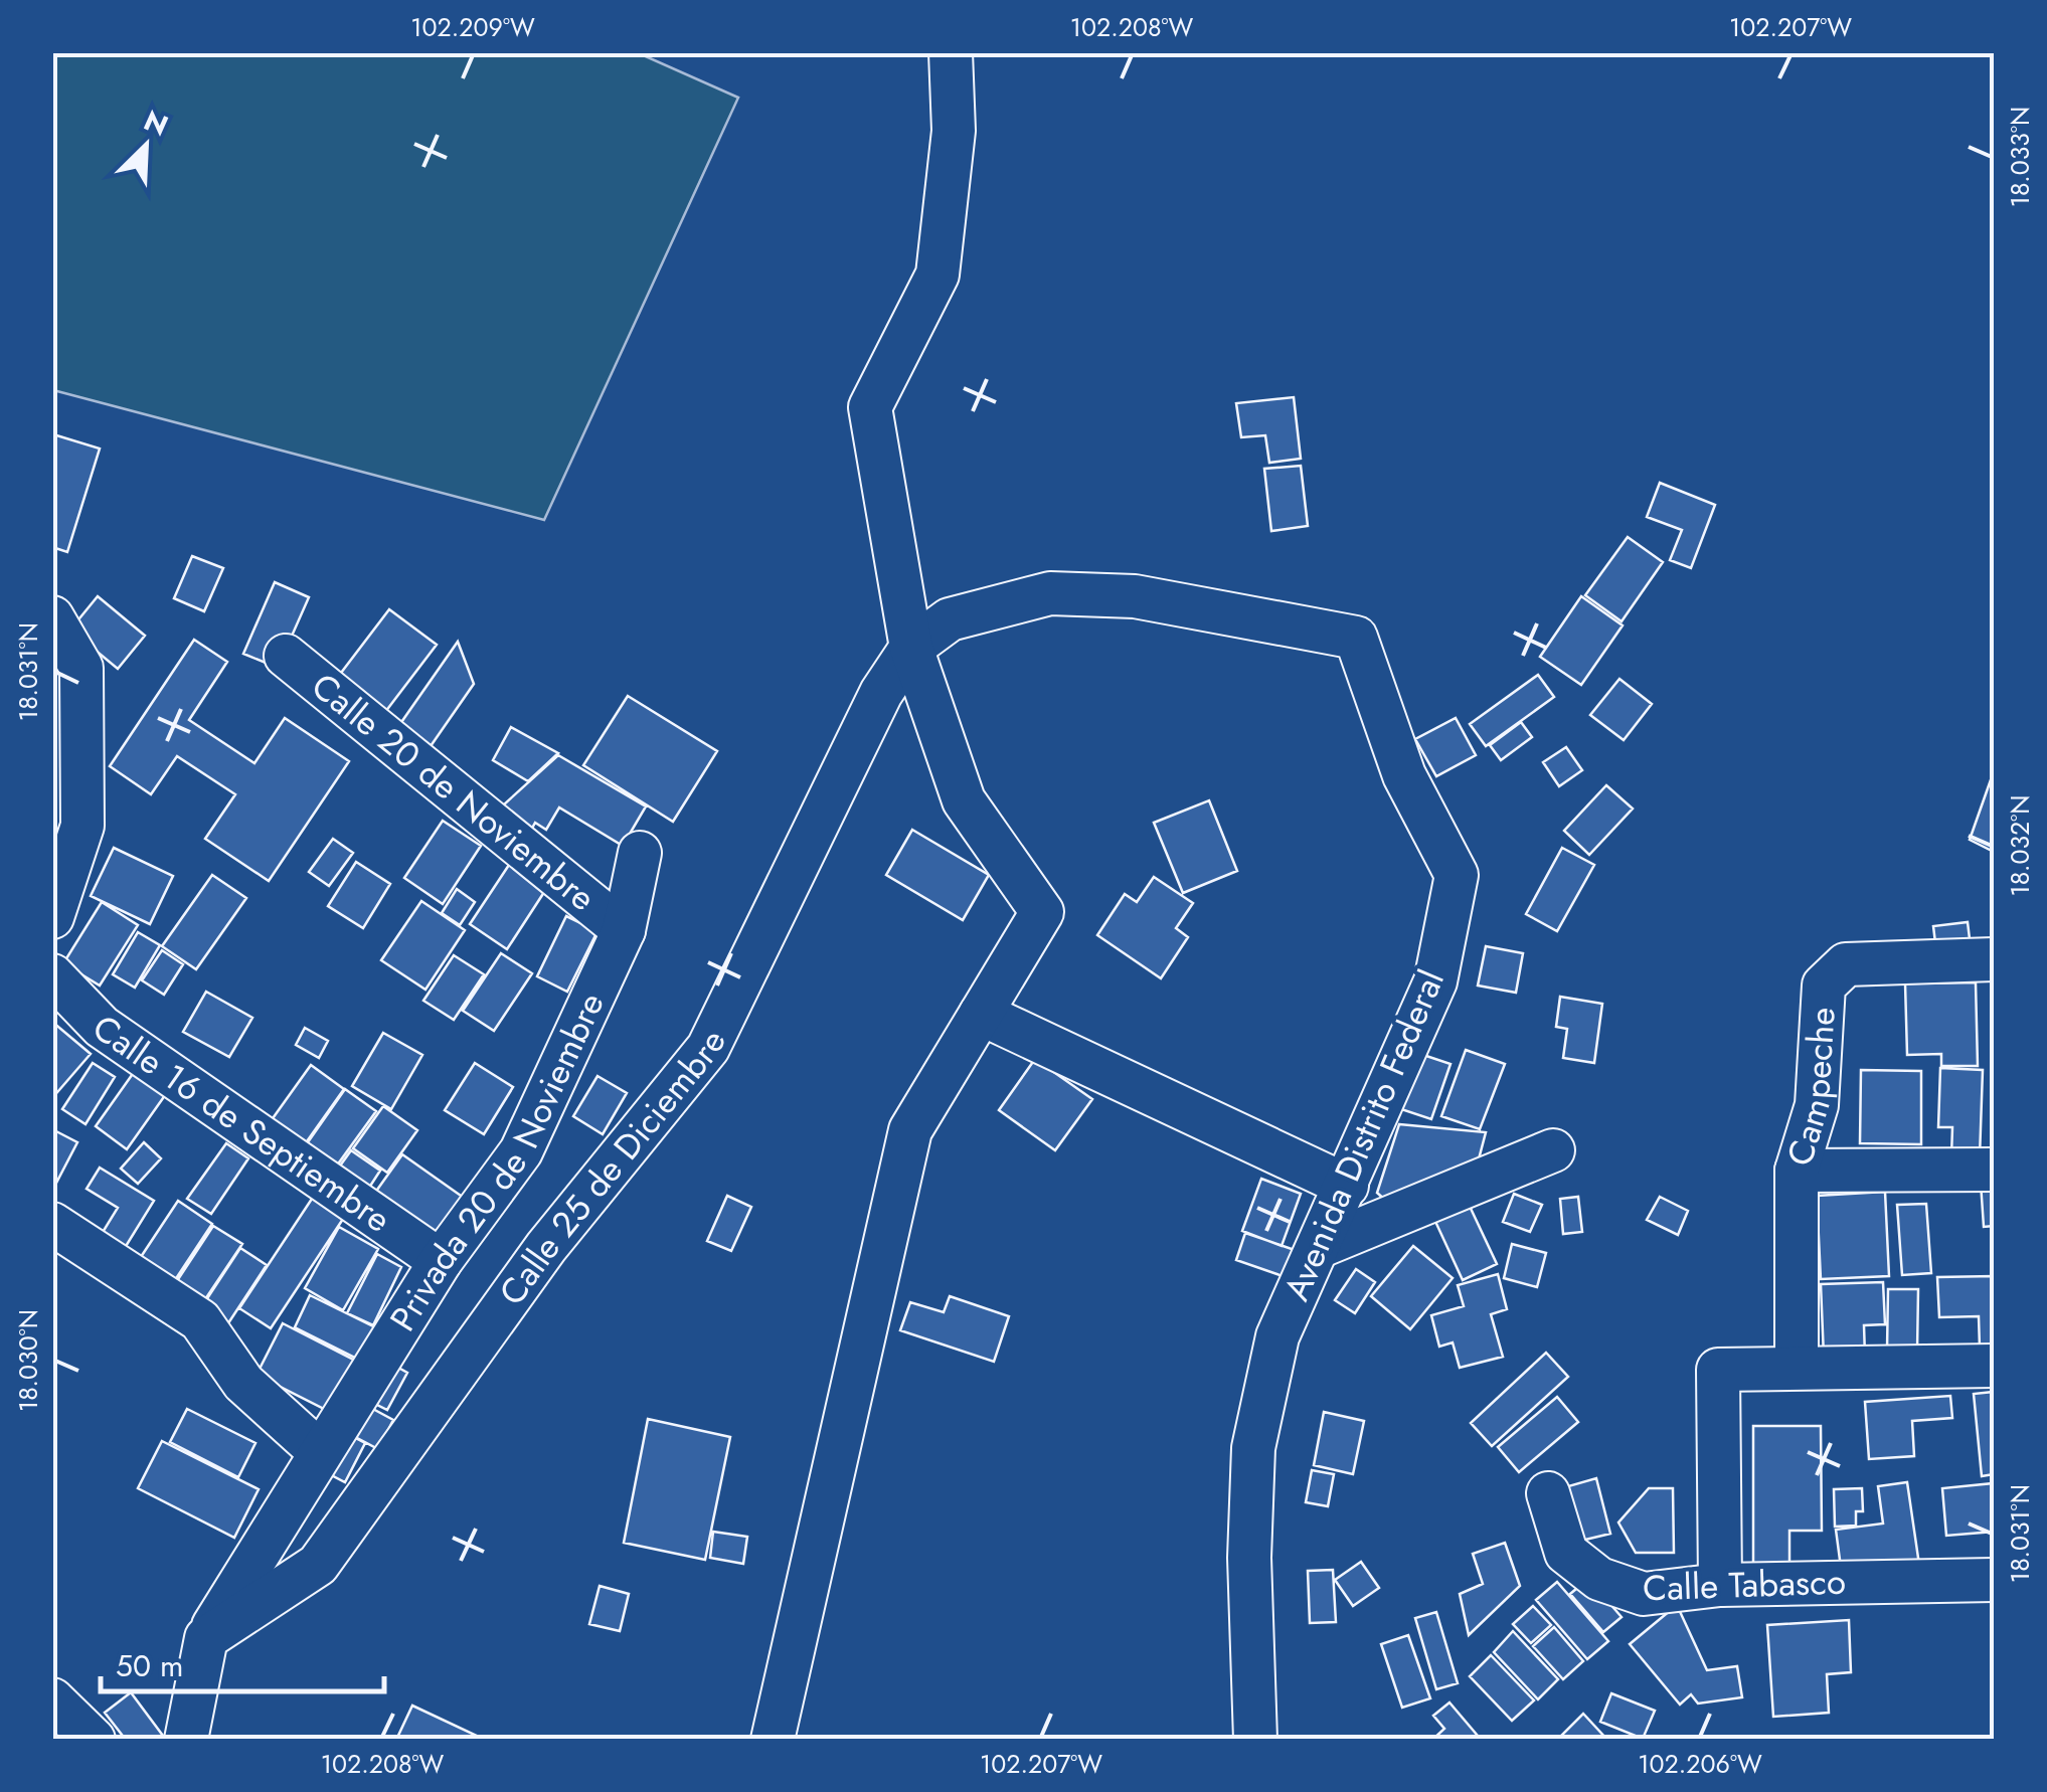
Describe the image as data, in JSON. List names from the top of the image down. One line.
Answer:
{"streets":{"street":["Calle 20 de Noviembre","Campeche","Calle 16 de Septiembre","Avenida Distrito Federal","Privada 20 de Noviembre","Calle 25 de Diciembre","Calle Tabasco"]},"crossings":[["Calle 20 de Noviembre","Privada 20 de Noviembre"],["Calle 16 de Septiembre","Privada 20 de Noviembre"],["Avenida Distrito Federal","Calle 25 de Diciembre"],["Privada 20 de Noviembre","Calle 25 de Diciembre"]],"scale_bar":"50 m","north":"top right","coordinates":["102.209°W","102.208°W","102.207°W","18.033°N","18.031°N","18.032°N","18.030°N","102.206°W"]}
